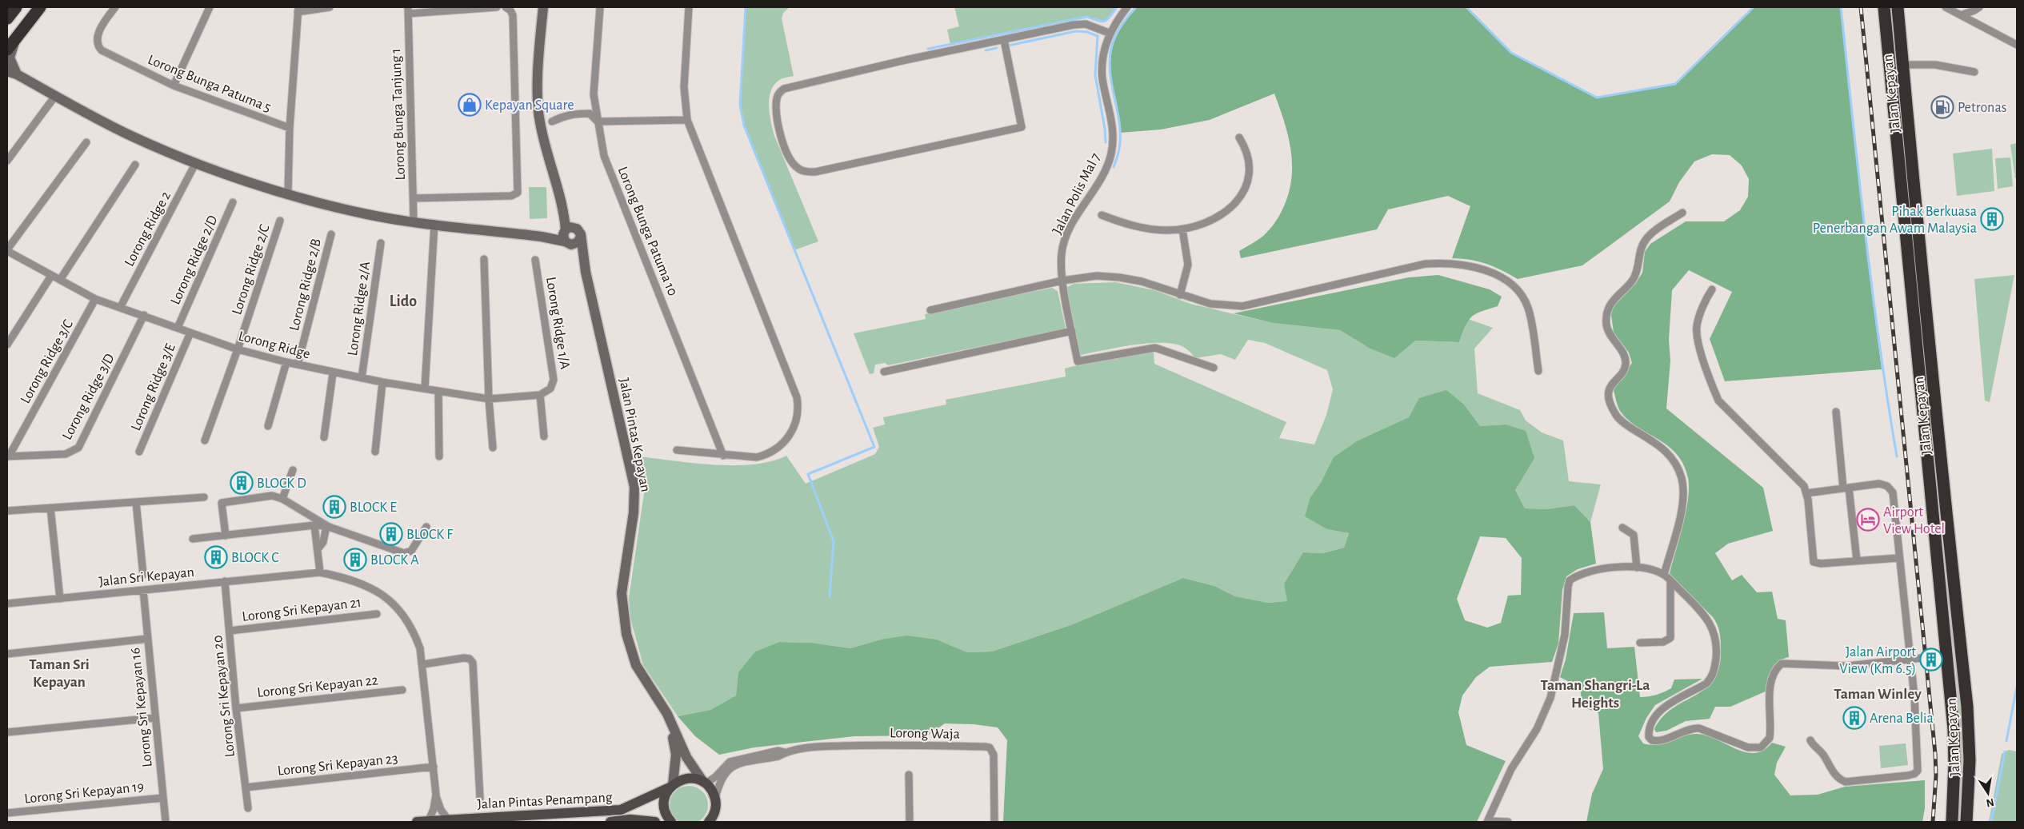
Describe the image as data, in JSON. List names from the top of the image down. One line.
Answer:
{"streets":{"highway":["Jalan Kepayan"],"main road":["Jalan Pintas Penampang"],"street":["Lorong Bunga Patuma 5","Lorong Bunga Tanjung 1","Jalan Polis Mal 7","Lorong Ridge 2","Lorong Bunga Patuma 10","Lorong Ridge 2/D","Lorong Ridge 2/C","Lorong Ridge 2/B","Lorong Ridge 2/A","Lorong Ridge 1/A","Lorong Ridge","Lorong Ridge 3/C","Lorong Ridge 3/E","Lorong Ridge 3/D","Jalan Pintas Kepayan","Jalan Sri Kepayan","Lorong Sri Kepayan 21","Lorong Sri Kepayan 22","Lorong Sri Kepayan 20","Lorong Sri Kepayan 16","Lorong Waja","Lorong Sri Kepayan 23","Lorong Sri Kepayan 19"]},"crossings":[["Lorong Ridge 2","Lorong Ridge"],["Lorong Ridge 2/D","Lorong Ridge"],["Lorong Ridge 2/C","Lorong Ridge"],["Lorong Ridge 2/B","Lorong Ridge"],["Lorong Ridge 2/A","Lorong Ridge"],["Lorong Ridge 1/A","Lorong Ridge"],["Lorong Ridge","Lorong Ridge 3/C"],["Lorong Ridge","Lorong Ridge 3/E"],["Lorong Ridge","Lorong Ridge 3/D"],["Lorong Ridge 3/C","Lorong Ridge 3/D"],["Jalan Pintas Kepayan","Lorong Waja"],["Jalan Pintas Kepayan","Jalan Pintas Penampang"],["Jalan Sri Kepayan","Lorong Sri Kepayan 20"],["Jalan Sri Kepayan","Lorong Sri Kepayan 16"],["Jalan Sri Kepayan","Lorong Sri Kepayan 23"],["Jalan Sri Kepayan","Jalan Pintas Penampang"],["Lorong Sri Kepayan 21","Lorong Sri Kepayan 20"],["Lorong Sri Kepayan 22","Lorong Sri Kepayan 20"],["Lorong Sri Kepayan 20","Lorong Sri Kepayan 23"],["Lorong Sri Kepayan 16","Lorong Sri Kepayan 19"],["Lorong Waja","Jalan Pintas Penampang"]],"districts":["Lido","Taman Sri Kepayan","Taman Shangri-La Heights","Taman Winley"],"places":{"shop":["Kepayan Square"],"fuel station":["Petronas"],"building":["Pihak Berkuasa Penerbangan Awam Malaysia","BLOCK D","BLOCK E","BLOCK F","BLOCK C","BLOCK A","Jalan Airport View (Km 6.5)","Arena Belia"],"hotel":["Airport View Hotel"]},"north":"bottom"}
